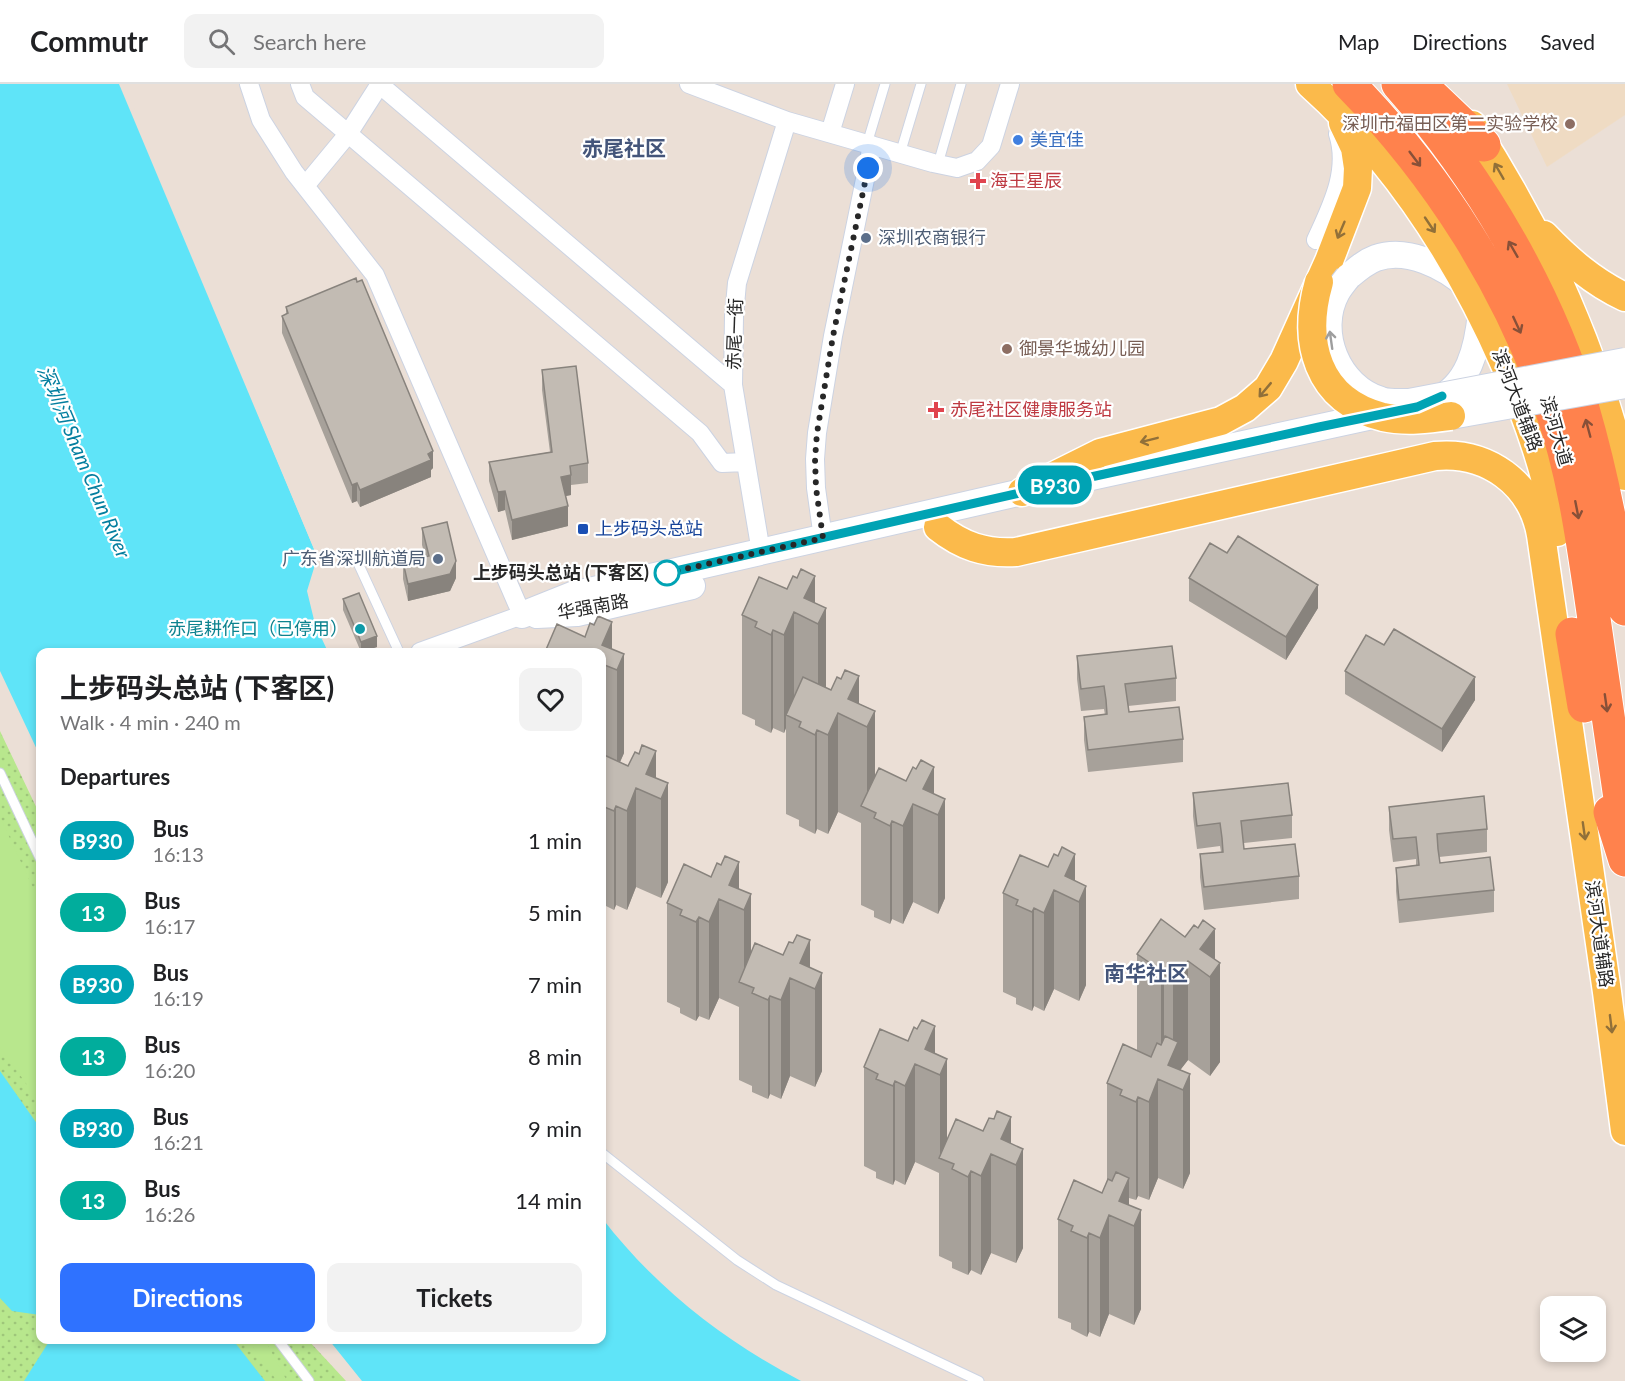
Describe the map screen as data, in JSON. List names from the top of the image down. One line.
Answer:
{"streets":{"highway":["滨河大道"],"main road":["滨河大道辅路","华强南路"],"street":["赤尾一街"]},"crossings":[["赤尾一街","华强南路"],["滨河大道辅路","滨河大道"],["滨河大道辅路","华强南路"]],"districts":["赤尾社区","南华社区"],"water":["深圳河 Sham Chun River"],"places":{"other":["深圳市福田区第二实验学校","美宜佳","深圳农商银行","御景华城幼儿园","广东省深圳航道局","上步码头总站 (下客区)","赤尾耕作口（已停用）"],"health":["海王星辰","赤尾社区健康服务站"],"transit":["上步码头总站"]},"lines":["bus line B930"],"page":{"header":"Commutr","search":"Search here","nav":["Map","Directions","Saved"],"on_map":"B930","heading":[["上步码头总站 (下客区)","Walk · 4 min · 240 m"],"Departures"],"list":[{"mark":"B930","name":"Bus","note":"16:13","value":"1 min"},{"mark":"13","name":"Bus","note":"16:17","value":"5 min"},{"mark":"B930","name":"Bus","note":"16:19","value":"7 min"},{"mark":"13","name":"Bus","note":"16:20","value":"8 min"},{"mark":"B930","name":"Bus","note":"16:21","value":"9 min"},{"mark":"13","name":"Bus","note":"16:26","value":"14 min"}],"buttons":["Directions","Tickets"]}}
